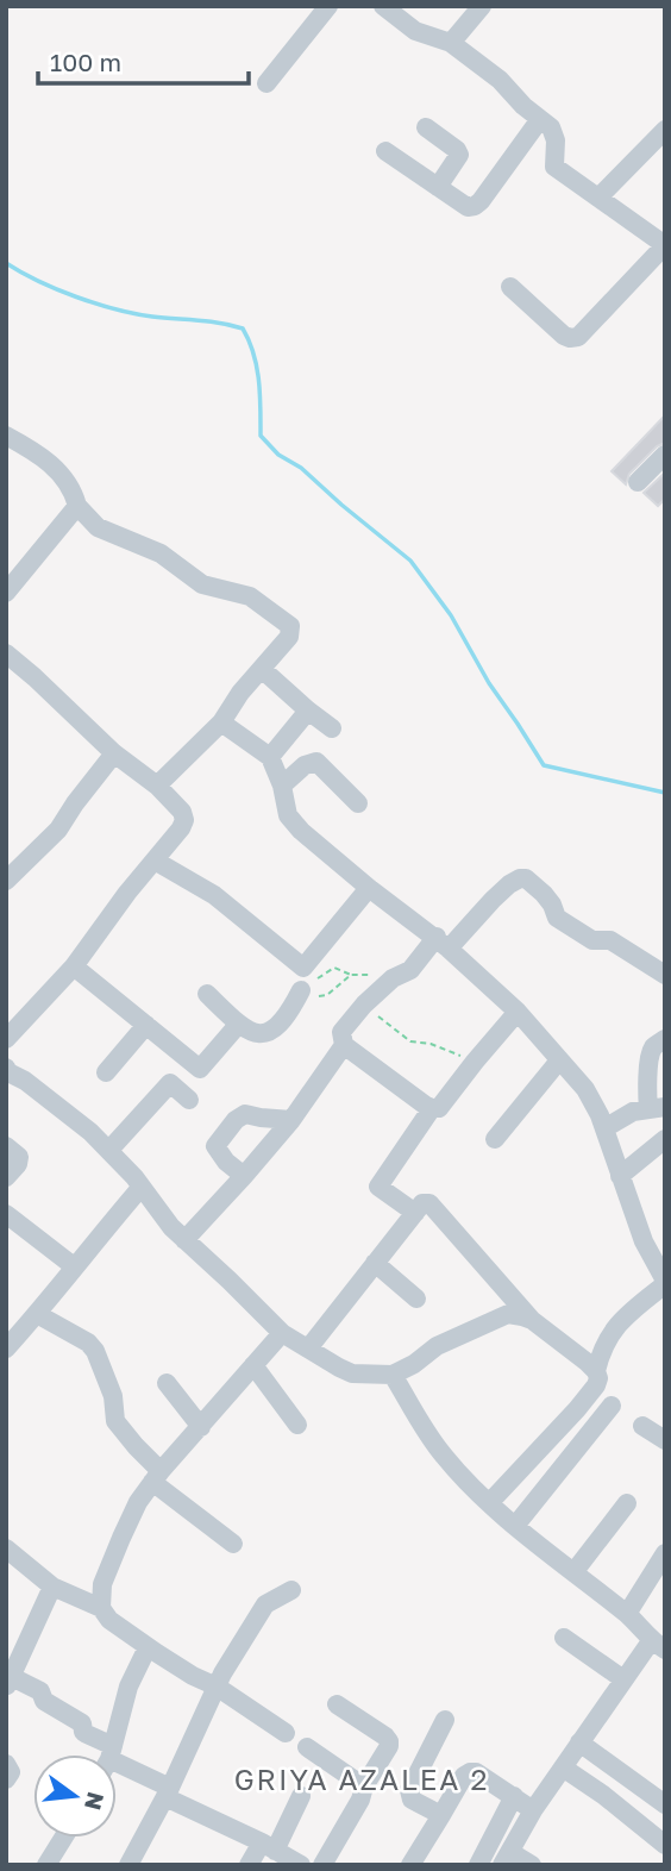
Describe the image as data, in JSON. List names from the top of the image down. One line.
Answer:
{"districts":["GRIYA AZALEA 2"],"scale_bar":"100 m","north":"right"}
